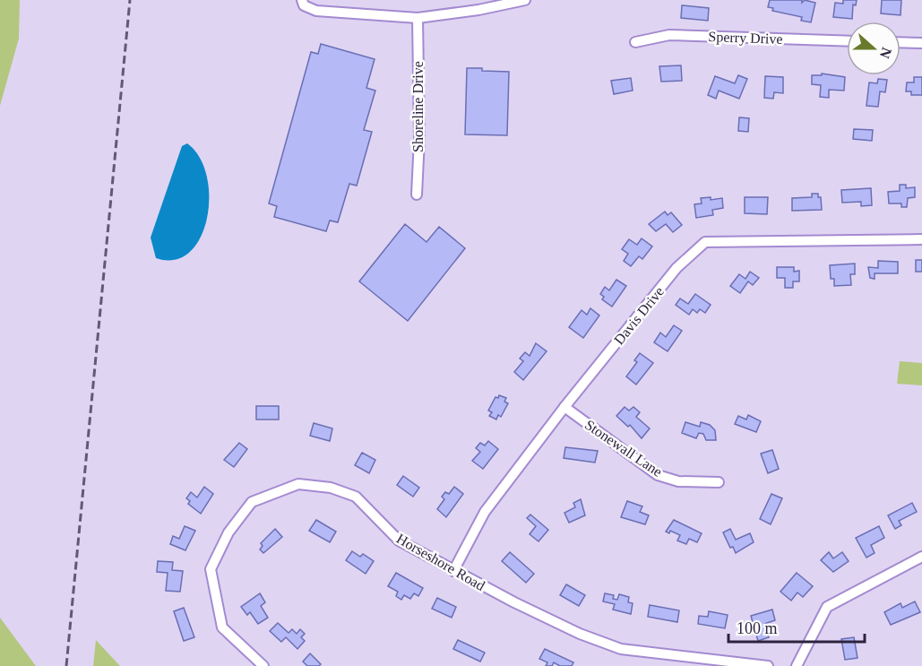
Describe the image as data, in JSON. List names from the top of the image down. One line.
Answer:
{"streets":{"street":["Sperry Drive","Shoreline Drive","Davis Drive","Stonewall Lane","Horseshore Road"]},"crossings":[["Davis Drive","Stonewall Lane"],["Davis Drive","Horseshore Road"]],"scale_bar":"100 m","north":"right"}
